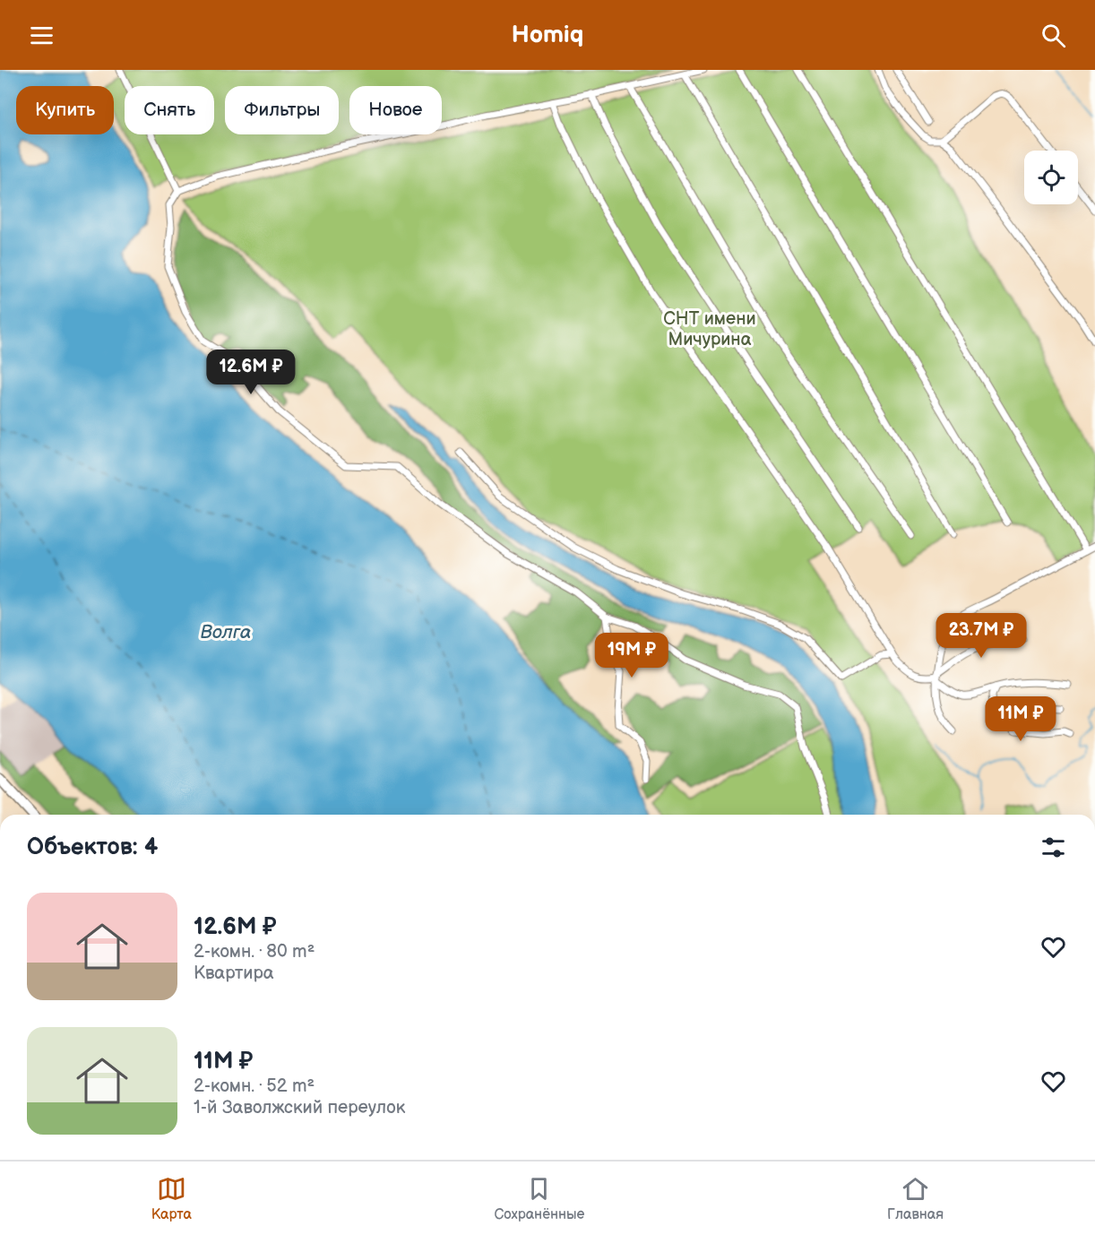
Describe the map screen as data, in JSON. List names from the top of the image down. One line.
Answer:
{"water":["Волга"],"parks":["СНТ имени Мичурина"],"page":{"header":"Homiq","chip":["Купить","Снять","Фильтры","Новое"],"price":["12.6M ₽","23.7M ₽","19M ₽","11M ₽"],"heading":"Объектов: 4","list":[{"name":"12.6M ₽","note":"2-комн. · 80 m² · Квартира"},{"name":"11M ₽","note":"2-комн. · 52 m² · 1-й Заволжский переулок"}],"tabs":["Карта","Сохранённые","Главная"]}}
